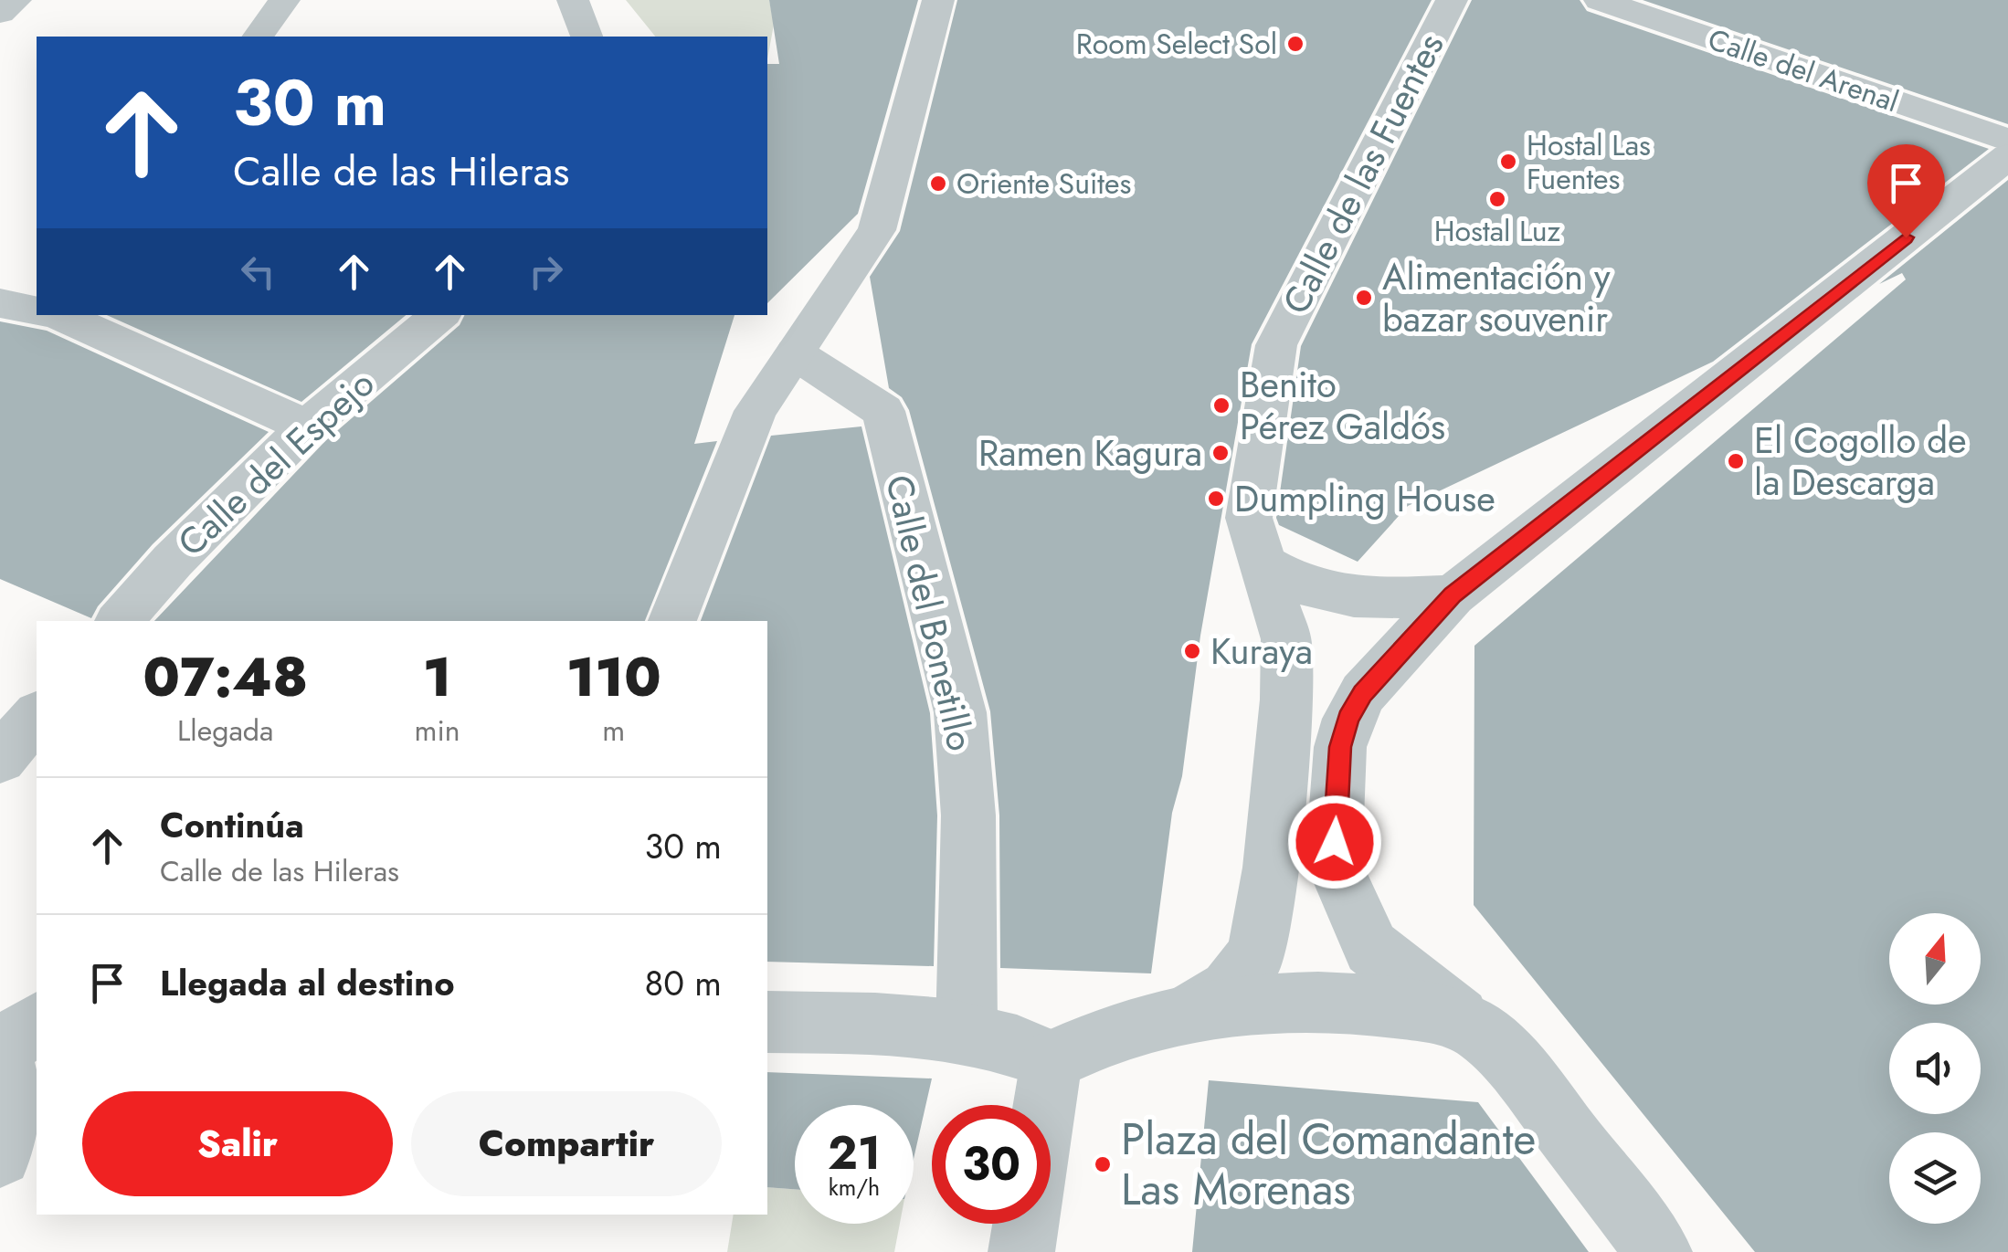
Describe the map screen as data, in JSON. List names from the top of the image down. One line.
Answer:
{"streets":{"street":["Calle del Arenal","Calle de las Fuentes","Calle del Espejo","Calle del Bonetillo"]},"places":["Room Select Sol","Hostal Las Fuentes","Oriente Suites","Hostal Luz","Alimentación y bazar souvenir","Benito Pérez Galdós","Ramen Kagura","El Cogollo de la Descarga","Dumpling House","Kuraya","Plaza del Comandante Las Morenas"],"north":"top","page":{"turn":["30 m","Calle de las Hileras"],"eta":["07:48","Llegada","1","min","110","m"],"list":[{"name":"Continúa","note":"Calle de las Hileras","value":"30 m"},{"name":"Llegada al destino","value":"80 m"}],"buttons":["Salir","Compartir"],"speed":"21 km/h","limit":"30"}}
